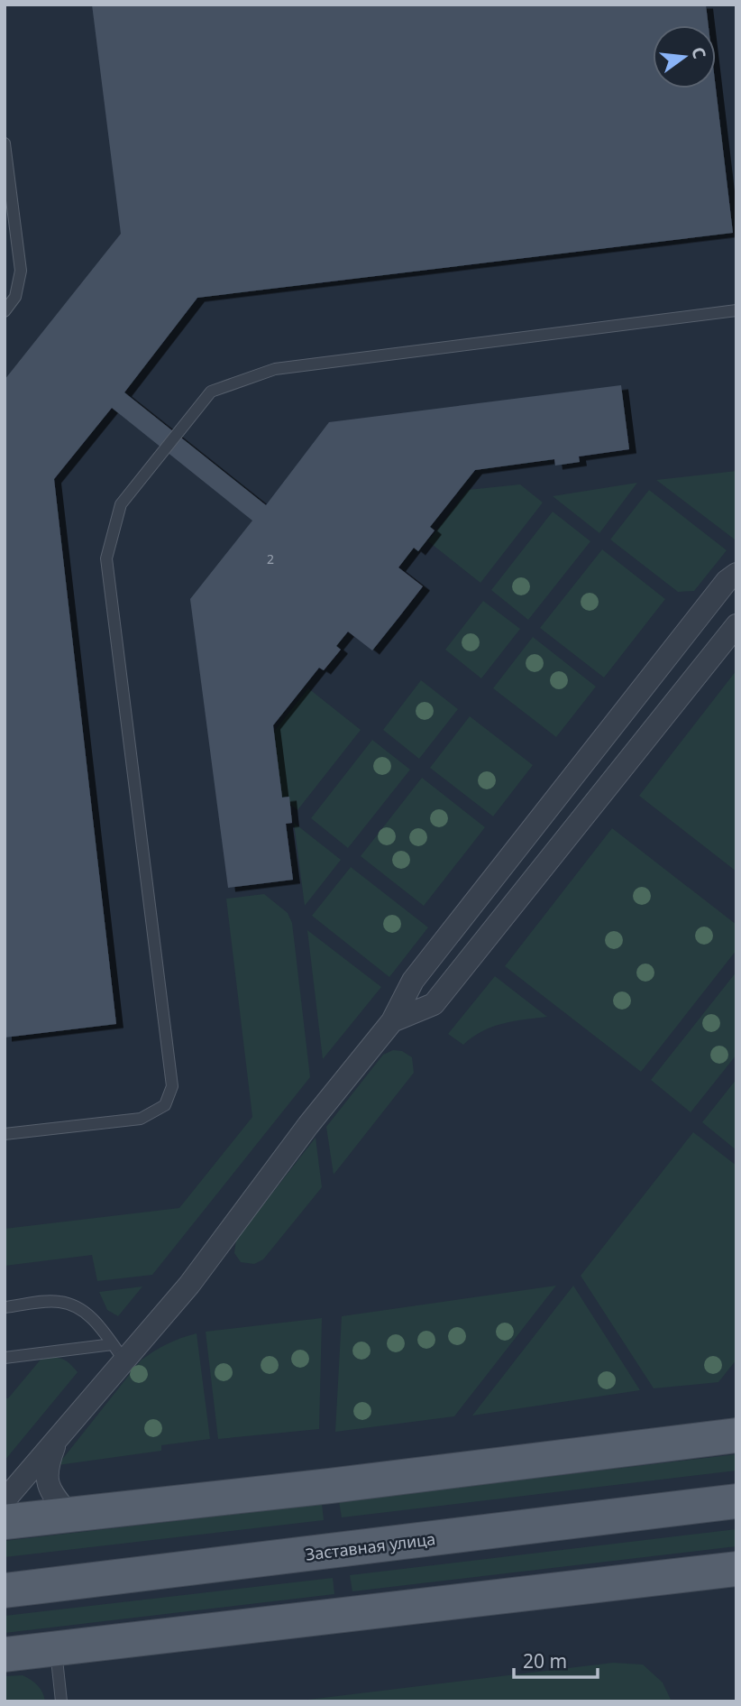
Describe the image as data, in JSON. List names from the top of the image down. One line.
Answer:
{"streets":{"main road":["Заставная улица"]},"house_numbers":["2"],"scale_bar":"20 m","north":"right"}
